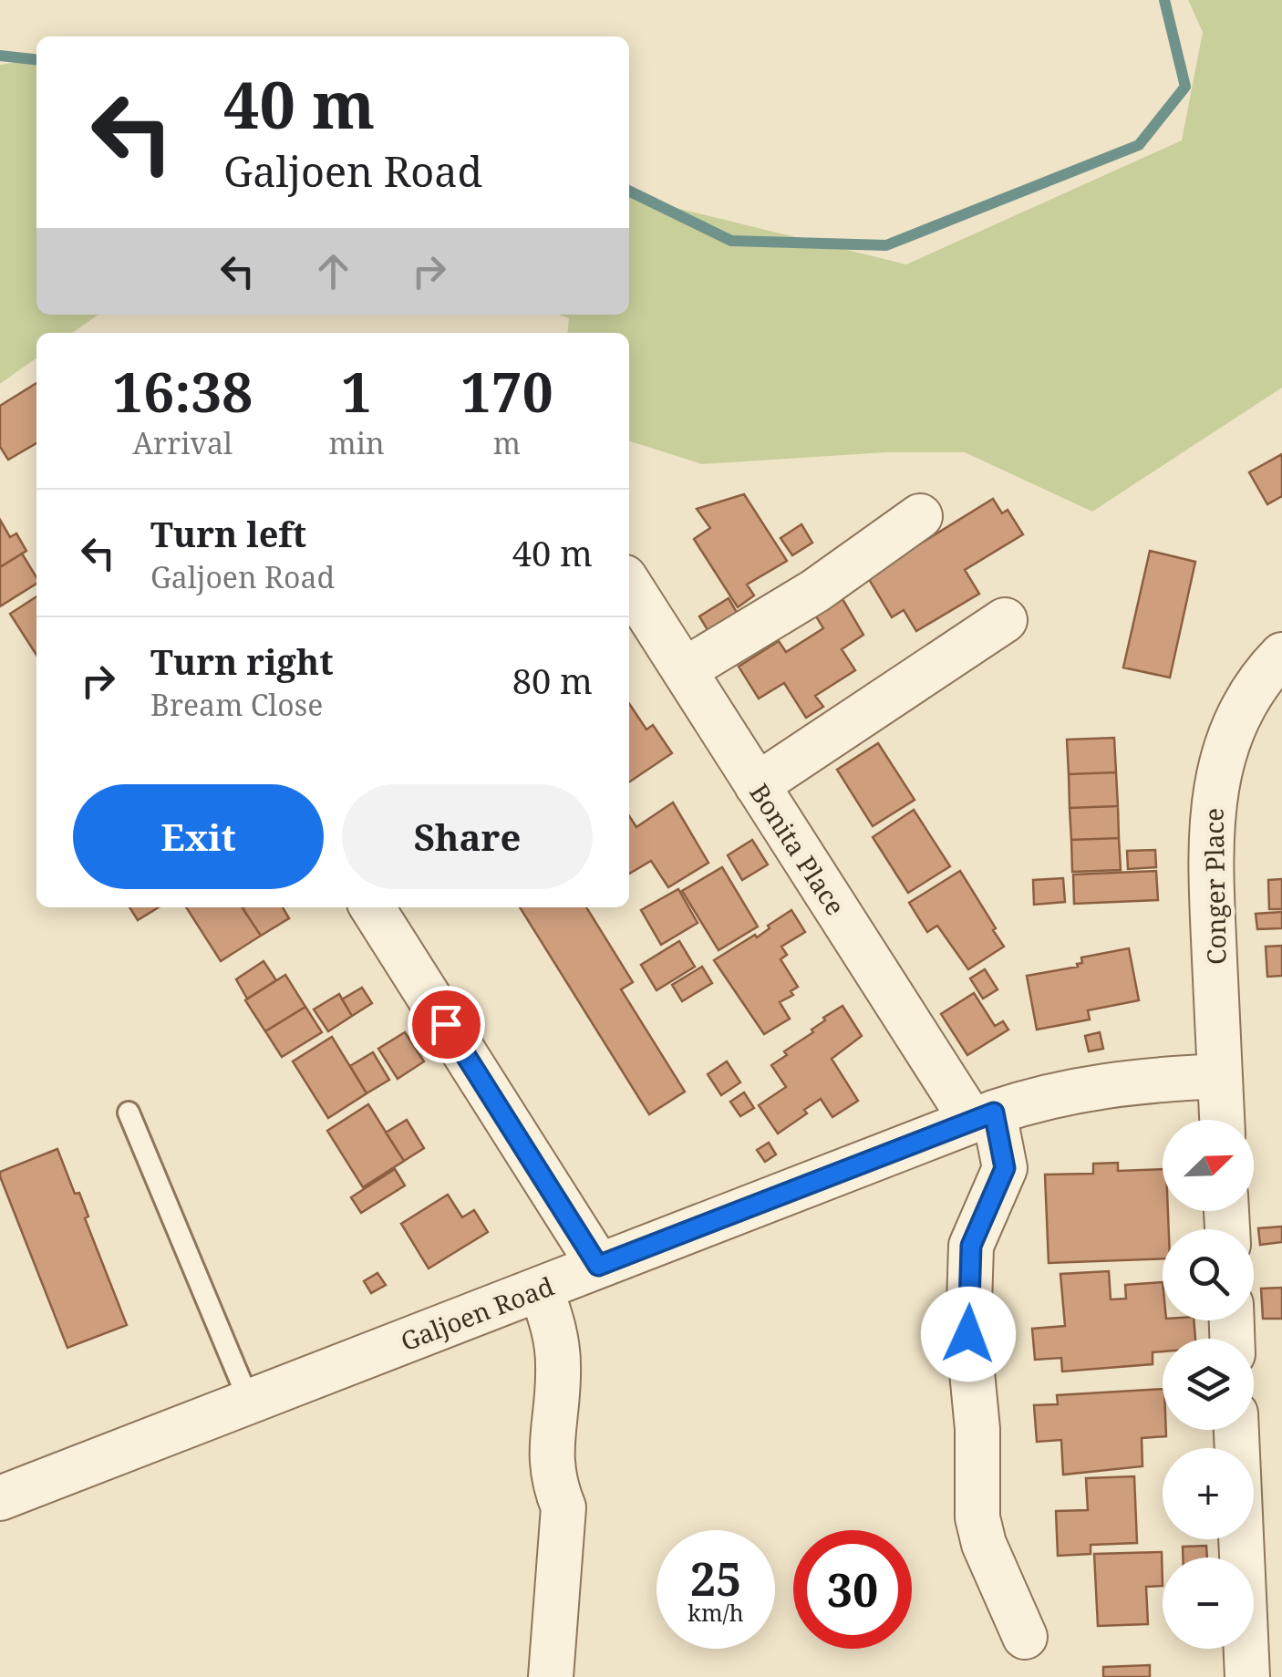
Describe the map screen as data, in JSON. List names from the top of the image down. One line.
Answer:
{"streets":{"street":["Bonita Place","Conger Place","Galjoen Road"]},"crossings":[["Bonita Place","Galjoen Road"],["Conger Place","Galjoen Road"]],"north":"top right","page":{"turn":["40 m","Galjoen Road"],"eta":["16:38","Arrival","1","min","170","m"],"list":[{"name":"Turn left","note":"Galjoen Road","value":"40 m"},{"name":"Turn right","note":"Bream Close","value":"80 m"}],"buttons":["Exit","Share"],"map_buttons":["+","−"],"speed":"25 km/h","limit":"30"}}
